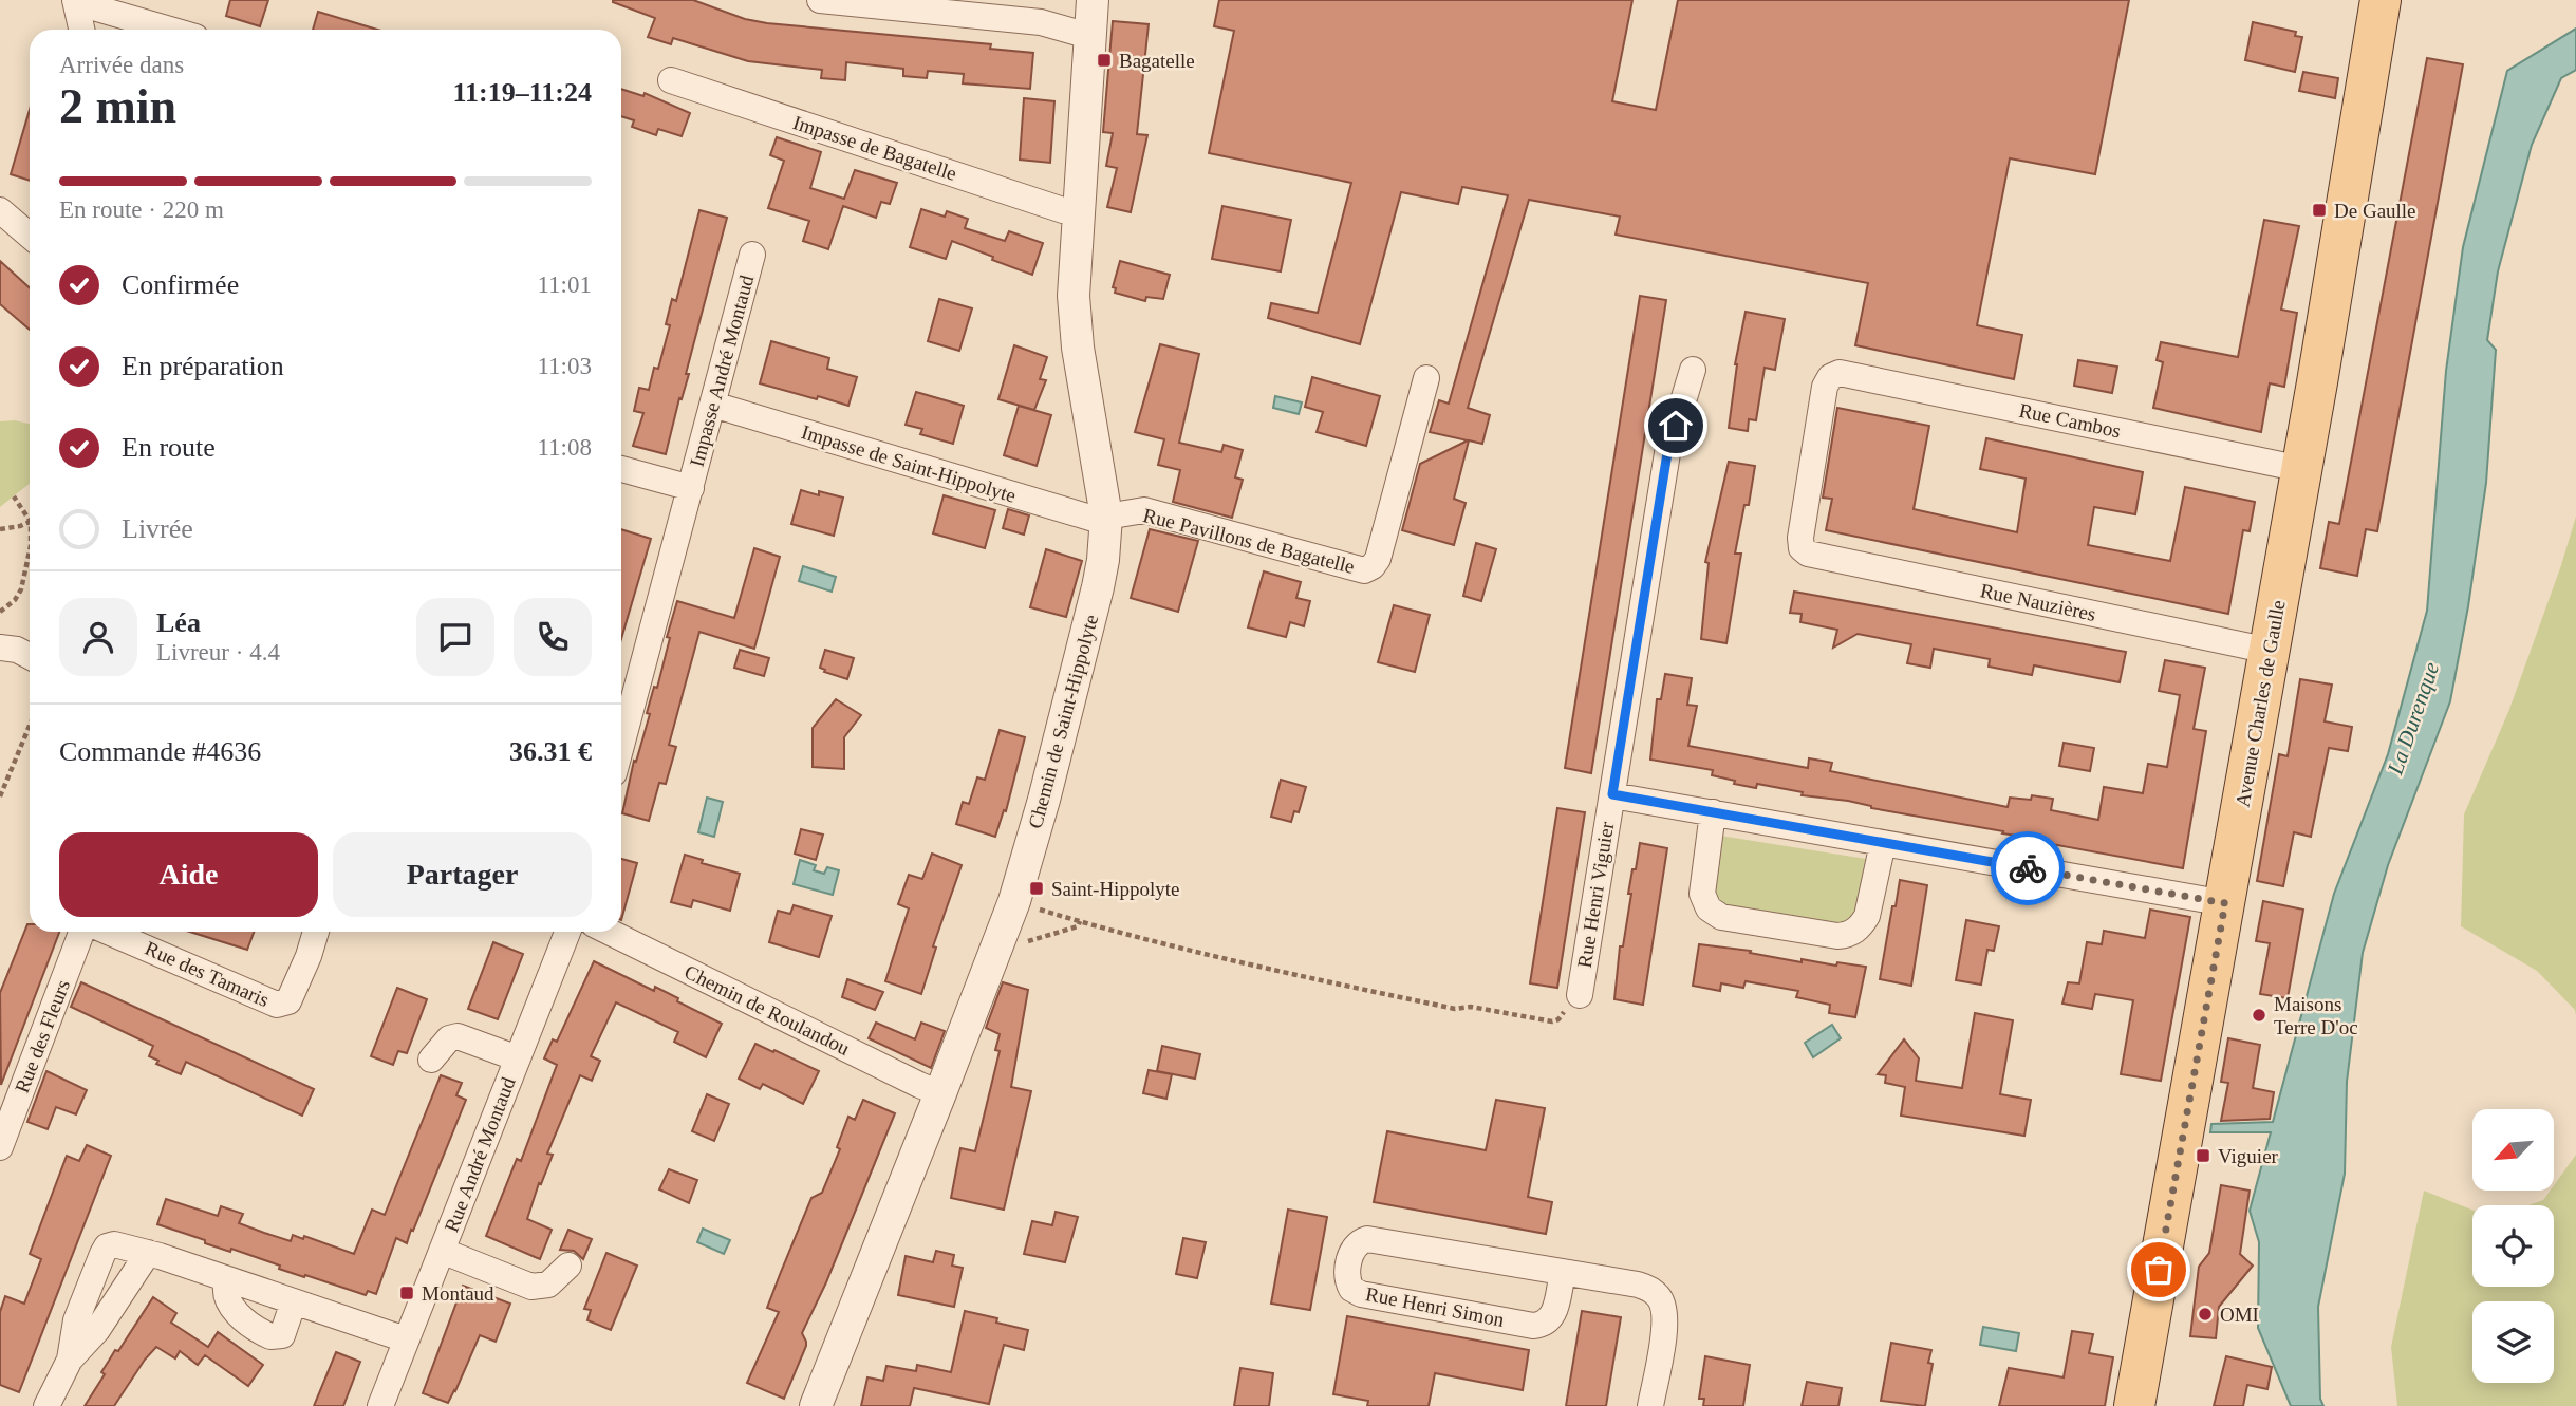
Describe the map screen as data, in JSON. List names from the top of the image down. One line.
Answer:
{"streets":{"main road":["Avenue Charles de Gaulle"],"street":["Impasse de Bagatelle","Impasse André Montaud","Rue Cambos","Impasse de Saint-Hippolyte","Rue Pavillons de Bagatelle","Rue Nauzières","Chemin de Saint-Hippolyte","Rue Henri Viguier","Rue des Tamaris","Chemin de Roulandou","Rue des Fleurs","Rue André Montaud","Rue Henri Simon"]},"crossings":[["Impasse de Bagatelle","Chemin de Saint-Hippolyte"],["Impasse André Montaud","Impasse de Saint-Hippolyte"],["Rue Cambos","Rue Nauzières"],["Rue Cambos","Avenue Charles de Gaulle"],["Impasse de Saint-Hippolyte","Rue Pavillons de Bagatelle"],["Impasse de Saint-Hippolyte","Chemin de Saint-Hippolyte"],["Rue Pavillons de Bagatelle","Chemin de Saint-Hippolyte"],["Rue Nauzières","Avenue Charles de Gaulle"],["Avenue Charles de Gaulle","Rue Henri Viguier"],["Chemin de Saint-Hippolyte","Chemin de Roulandou"]],"water":["La Durenque"],"places":{"transit":["Bagatelle","De Gaulle","Saint-Hippolyte","Viguier","Montaud"],"other":["Maisons Terre D'oc","OMI"]},"north":"bottom left","page":{"heading":["2 min","Arrivée dans","11:19–11:24"],"panel":["Léa","Livreur · 4.4","Commande #4636","36.31 €"],"bar":"En route · 220 m","list":[["Confirmée","11:01"],["En préparation","11:03"],["En route","11:08"],"Livrée"],"buttons":["Aide","Partager"]}}
